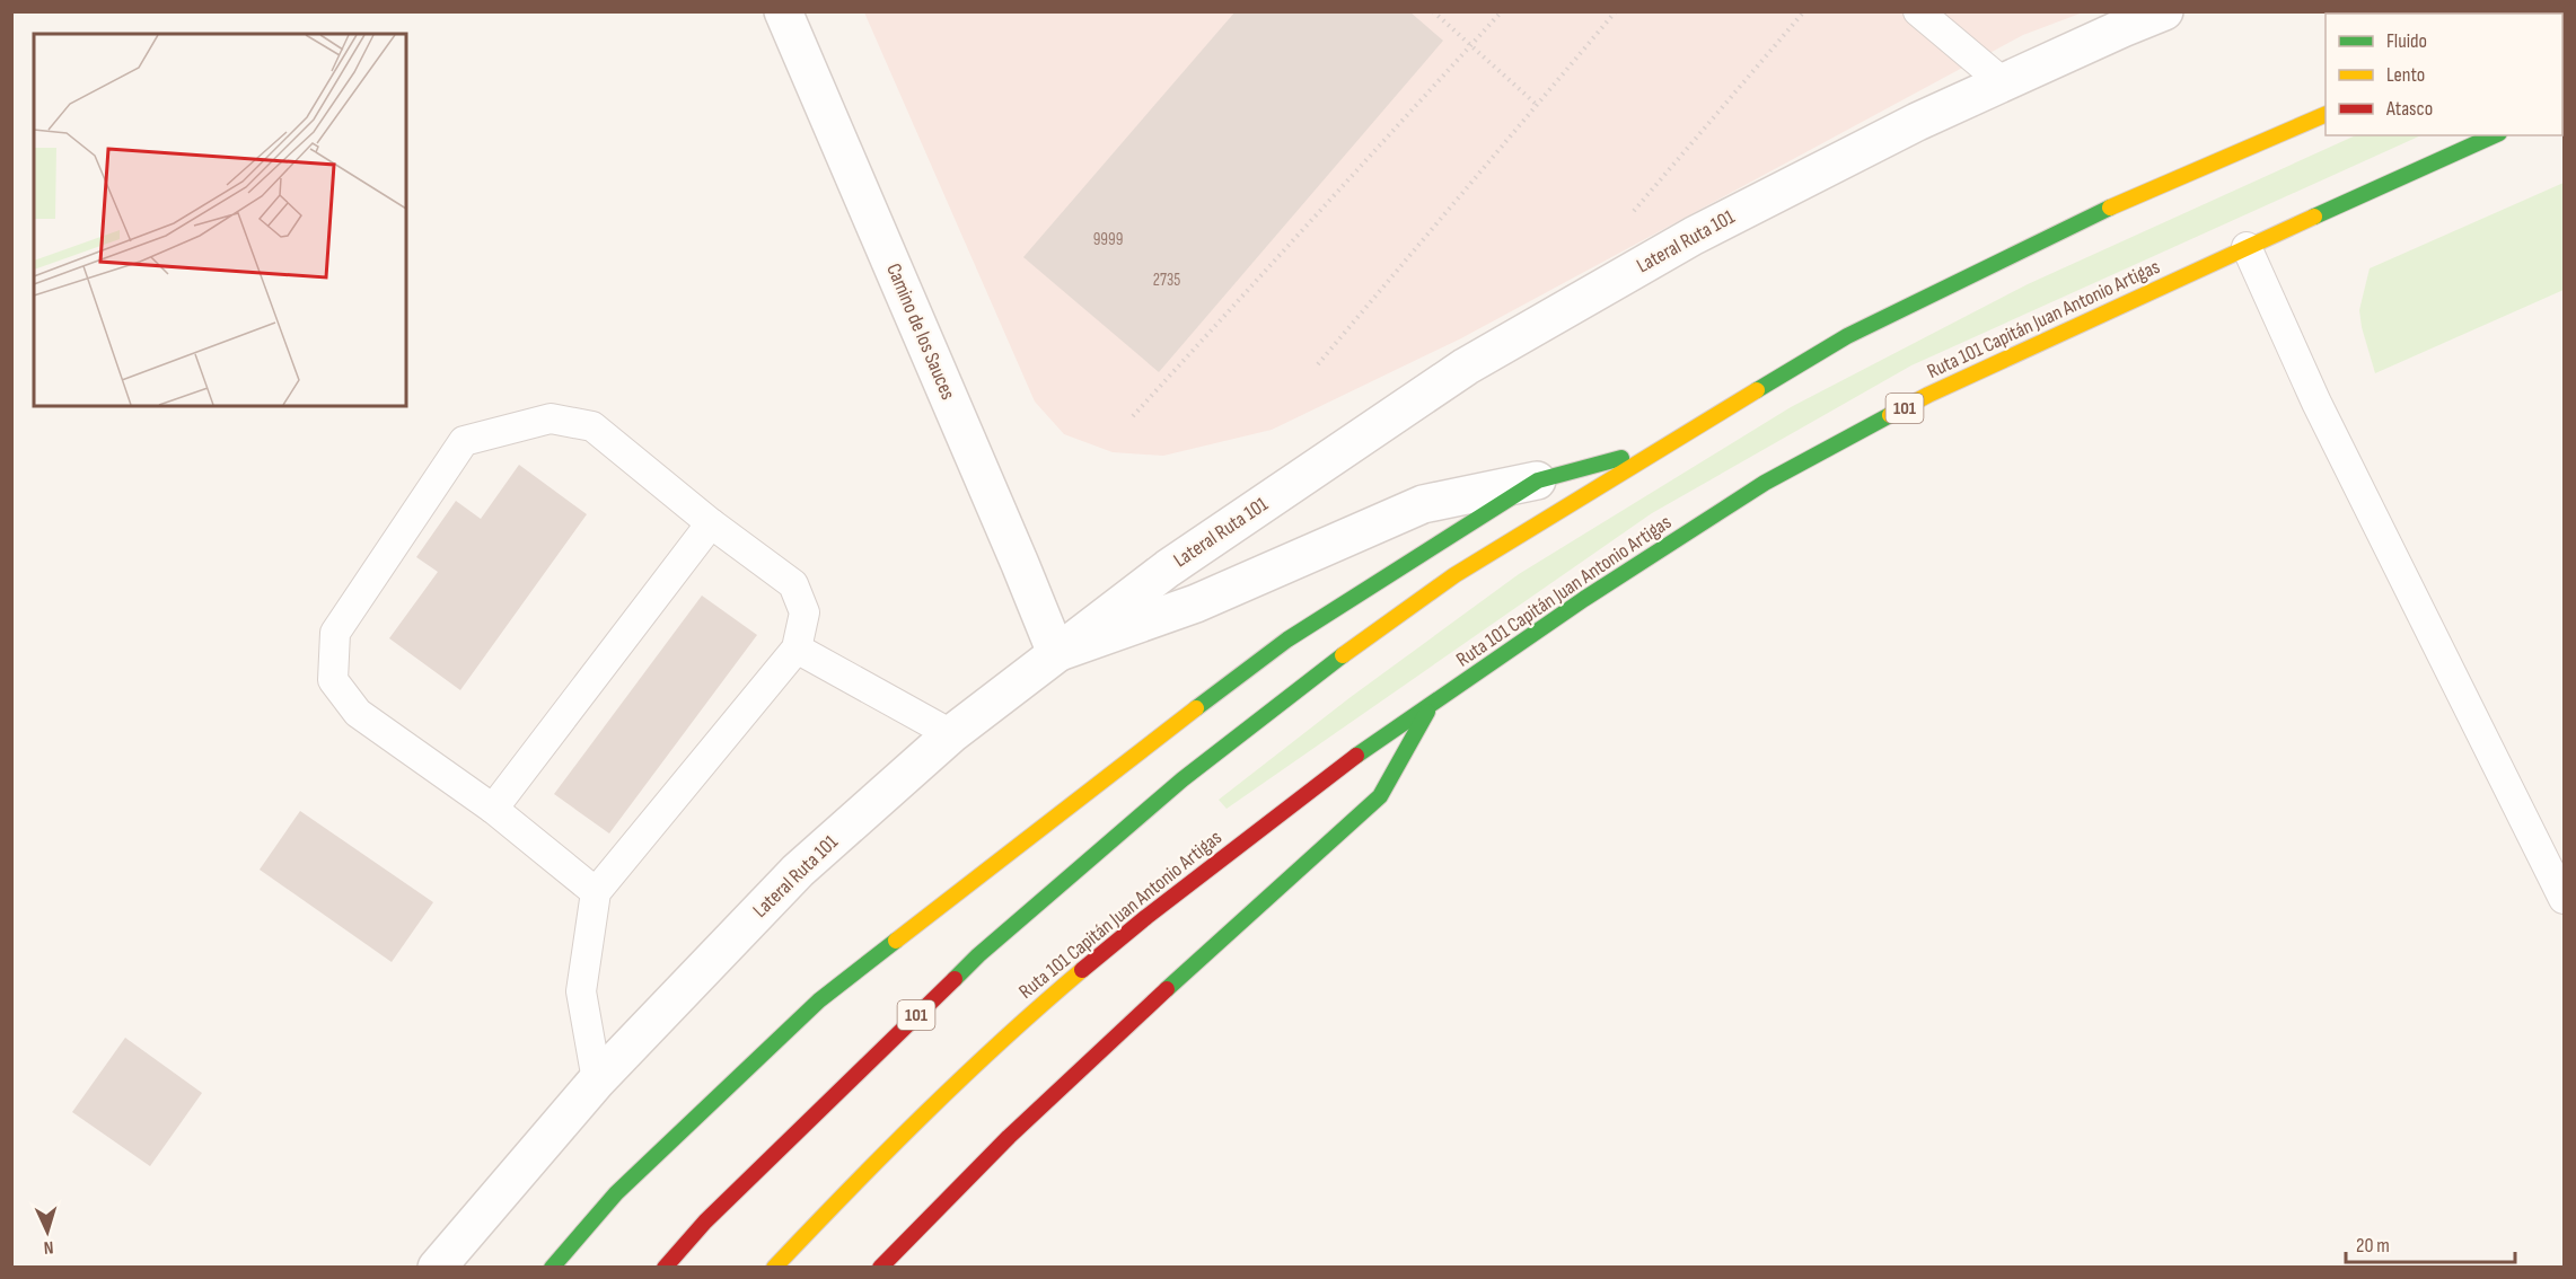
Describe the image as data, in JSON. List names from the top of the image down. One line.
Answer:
{"streets":{"highway":["Ruta 101 Capitán Juan Antonio Artigas","101"],"street":["Lateral Ruta 101","Camino de los Sauces"]},"crossings":[["Lateral Ruta 101","Camino de los Sauces"]],"house_numbers":["9999","2735"],"legend":["Fluido","Lento","Atasco"],"scale_bar":"20 m","north":"bottom"}
